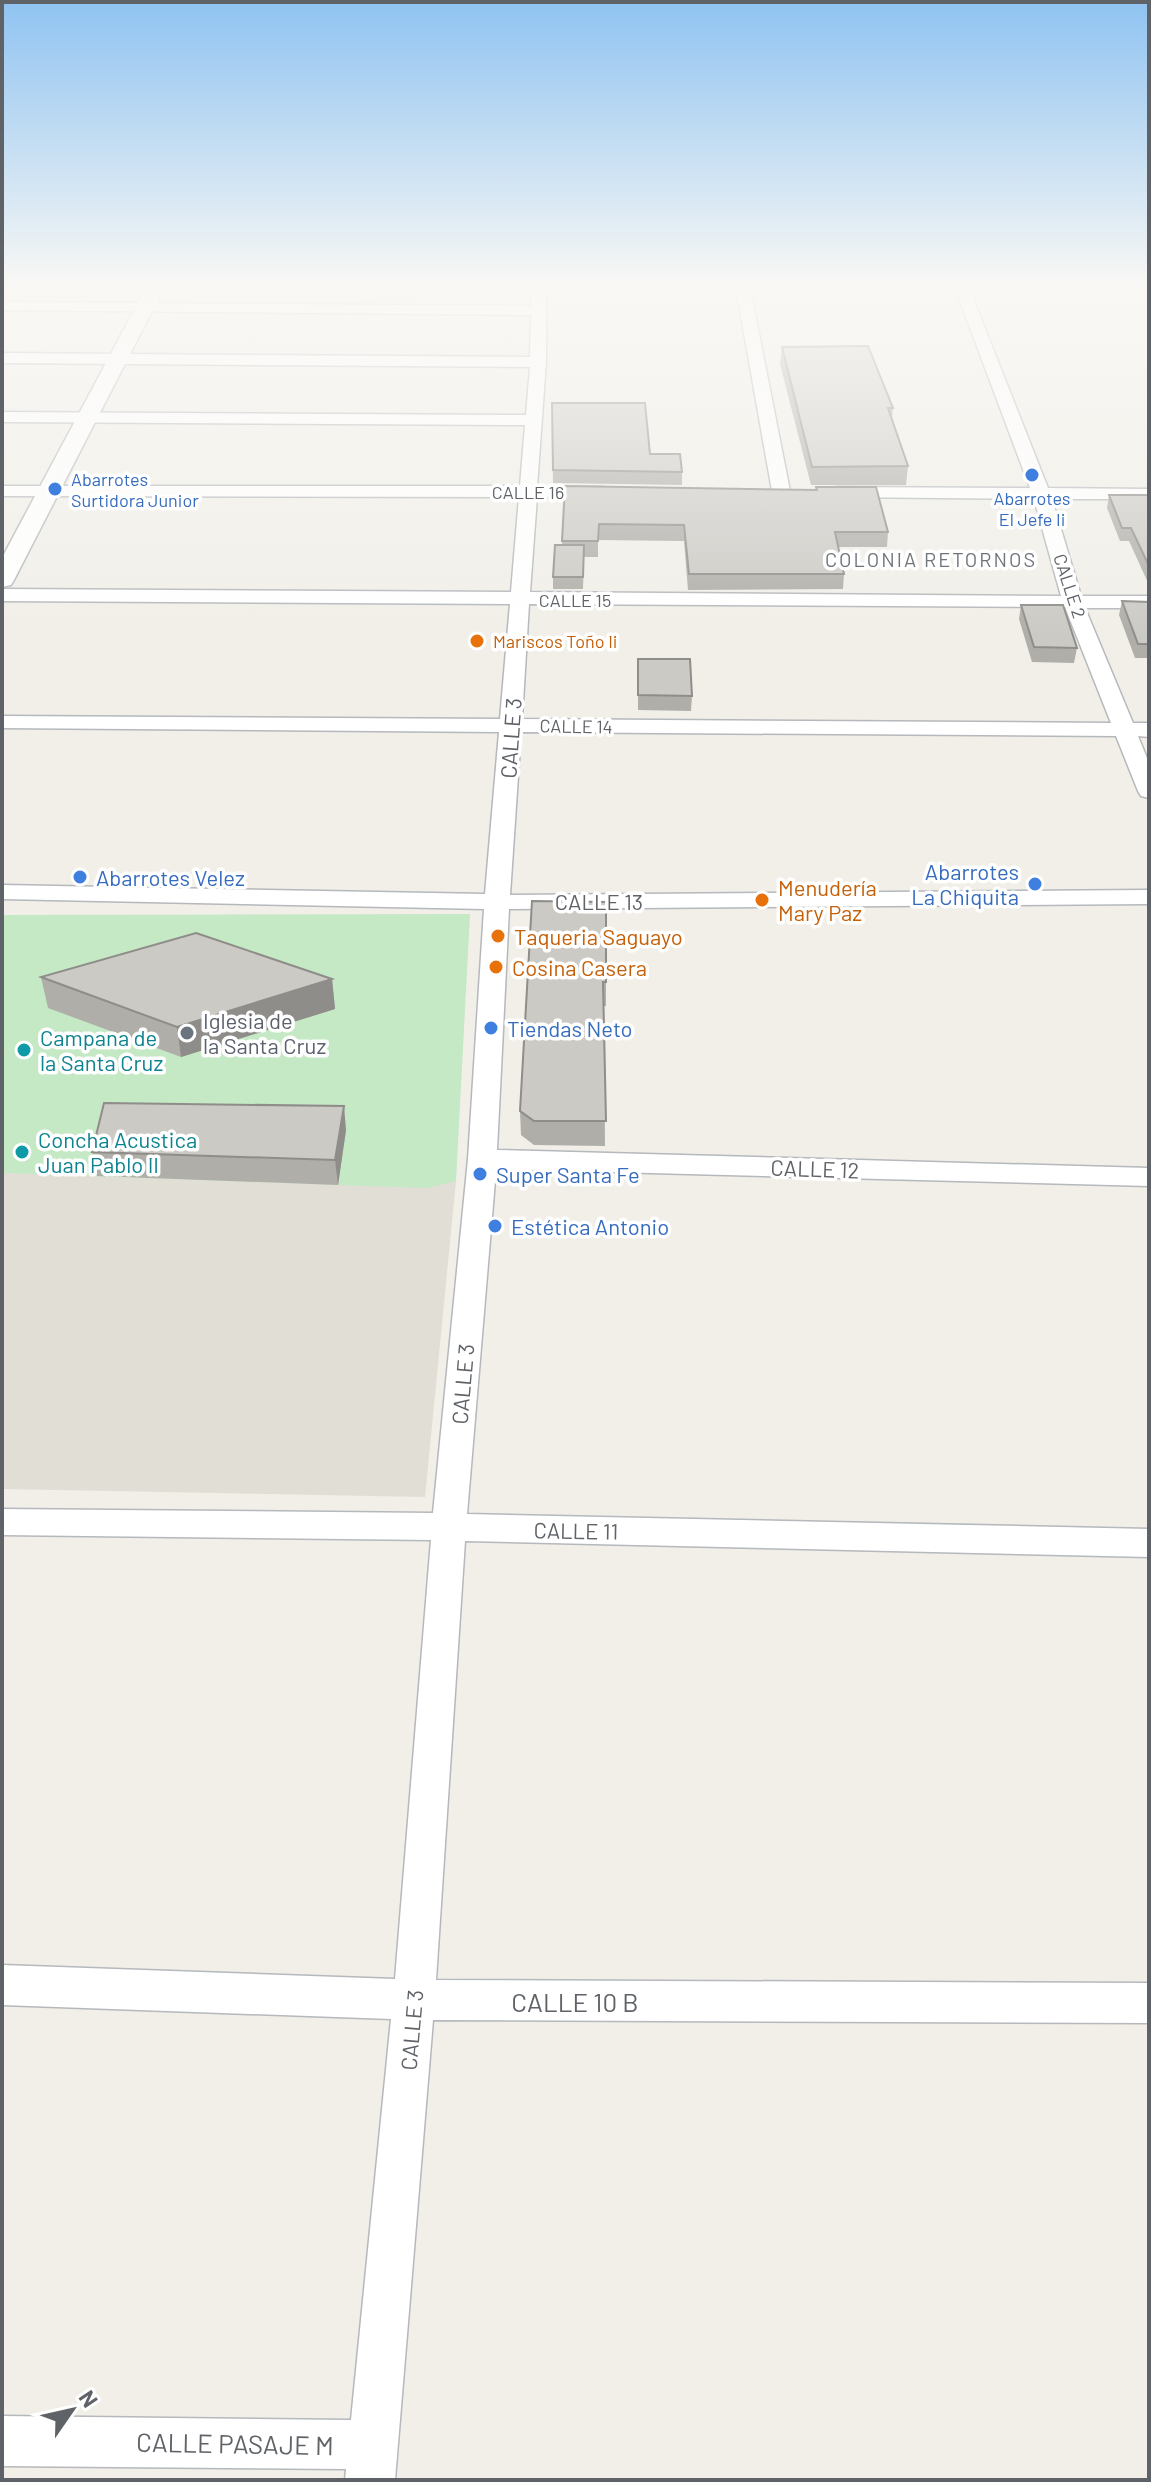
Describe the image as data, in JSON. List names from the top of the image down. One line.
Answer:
{"streets":{"street":["CALLE 16","CALLE 2","CALLE 15","CALLE 14","CALLE 3","CALLE 13","CALLE 12","CALLE 11","CALLE 10 B","CALLE PASAJE M"]},"crossings":[["CALLE 16","CALLE 3"],["CALLE 2","CALLE 15"],["CALLE 2","CALLE 14"],["CALLE 15","CALLE 3"],["CALLE 14","CALLE 3"],["CALLE 3","CALLE 13"],["CALLE 3","CALLE 12"],["CALLE 3","CALLE 11"],["CALLE 3","CALLE 10 B"],["CALLE 3","CALLE PASAJE M"]],"districts":["COLONIA RETORNOS"],"places":["Abarrotes El Jefe Ii","Abarrotes Surtidora Junior","Mariscos Toño Ii","Abarrotes Velez","Abarrotes La Chiquita","Menudería Mary Paz","Taqueria Saguayo","Cosina Casera","Tiendas Neto","Iglesia de la Santa Cruz","Campana de la Santa Cruz","Concha Acustica Juan Pablo II","Super Santa Fe","Estética Antonio"],"north":"top right"}
